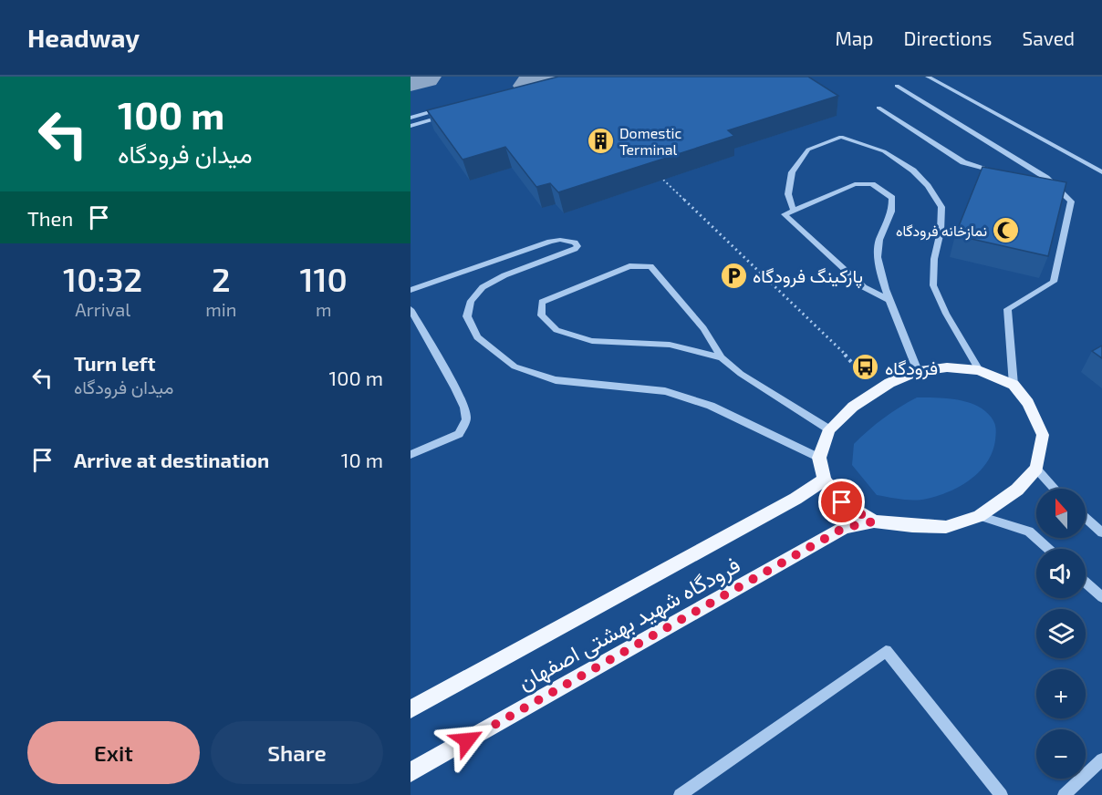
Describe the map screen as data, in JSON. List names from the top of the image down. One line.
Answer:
{"streets":{"main road":["فرودگاه شهید بهشتی اصفهان"]},"places":{"building":["Domestic Terminal"],"mosque":["نمازخانه فرودگاه"],"parking":["پارکینگ فرودگاه"],"bus stop":["فرودگاه"]},"north":"top","page":{"header":"Headway","nav":["Map","Directions","Saved"],"turn":["100 m","میدان فرودگاه"],"then":"Then","eta":["10:32","Arrival","2","min","110","m"],"list":[{"name":"Turn left","note":"میدان فرودگاه","value":"100 m"},{"name":"Arrive at destination","value":"10 m"}],"map_buttons":["+","−"],"buttons":["Exit","Share"]}}
